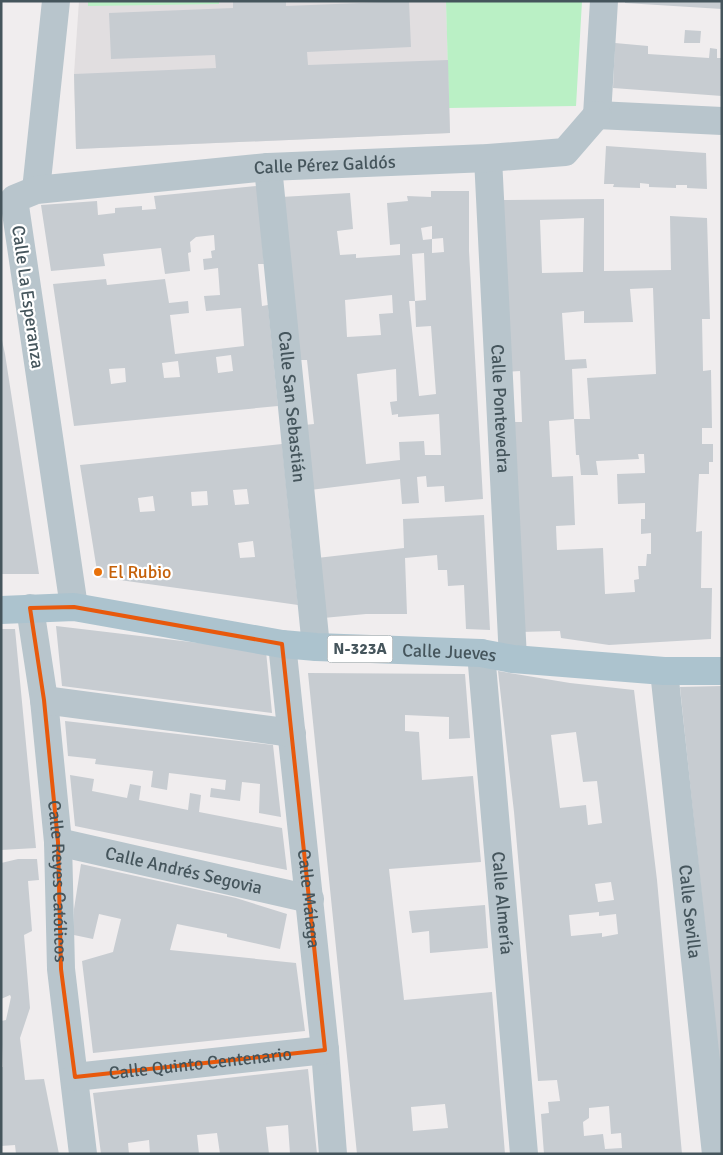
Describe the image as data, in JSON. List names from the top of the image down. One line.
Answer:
{"streets":{"main road":["N-323A","Calle Jueves"],"street":["Calle Pérez Galdós","Calle La Esperanza","Calle San Sebastián","Calle Pontevedra","Calle Andrés Segovia","Calle Reyes Católicos","Calle Málaga","Calle Almería","Calle Sevilla","Calle Quinto Centenario"]},"crossings":[["Calle Pérez Galdós","Calle La Esperanza"],["Calle Pérez Galdós","Calle San Sebastián"],["Calle Pérez Galdós","Calle Pontevedra"],["Calle La Esperanza","Calle Jueves"],["Calle San Sebastián","Calle Jueves"],["Calle Pontevedra","Calle Jueves"],["Calle Jueves","Calle Reyes Católicos"],["Calle Jueves","Calle Málaga"],["Calle Jueves","Calle Almería"],["Calle Jueves","Calle Sevilla"],["Calle Andrés Segovia","Calle Reyes Católicos"],["Calle Andrés Segovia","Calle Málaga"],["Calle Reyes Católicos","Calle Quinto Centenario"],["Calle Málaga","Calle Quinto Centenario"]],"places":["El Rubio"]}
